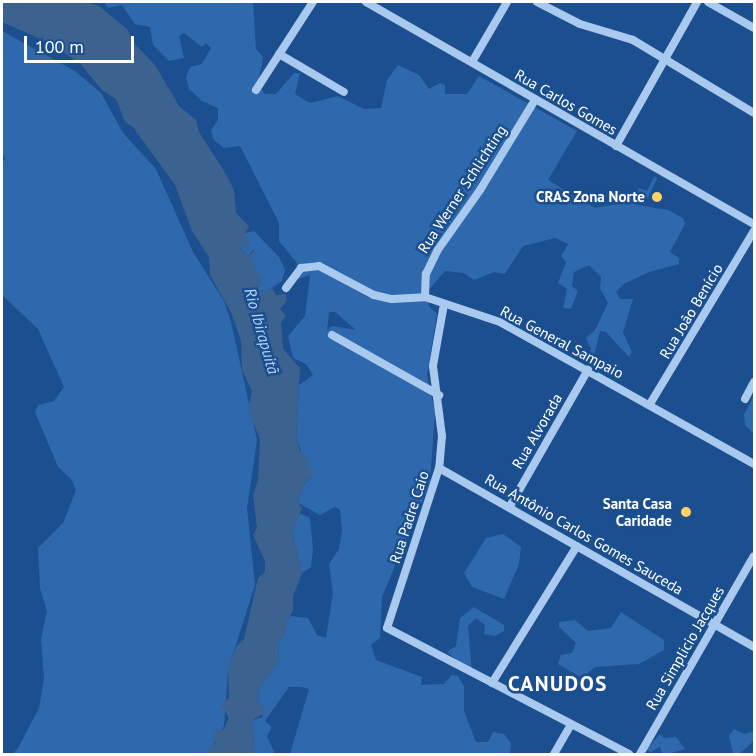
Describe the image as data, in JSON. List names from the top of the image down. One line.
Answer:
{"streets":{"street":["Rua Carlos Gomes","Rua Werner Schlichting","Rua João Benício","Rua General Sampaio","Rua Alvorada","Rua Padre Caio","Rua Antônio Carlos Gomes Sauceda","Rua Simplicio Jacques"]},"crossings":[["Rua Carlos Gomes","Rua Werner Schlichting"],["Rua Werner Schlichting","Rua General Sampaio"],["Rua João Benício","Rua General Sampaio"],["Rua General Sampaio","Rua Alvorada"],["Rua General Sampaio","Rua Padre Caio"],["Rua Alvorada","Rua Antônio Carlos Gomes Sauceda"],["Rua Padre Caio","Rua Antônio Carlos Gomes Sauceda"],["Rua Antônio Carlos Gomes Sauceda","Rua Simplicio Jacques"]],"districts":["CANUDOS"],"water":["Rio Ibirapuitã"],"places":["CRAS Zona Norte","Santa Casa Caridade"],"scale_bar":"100 m"}
